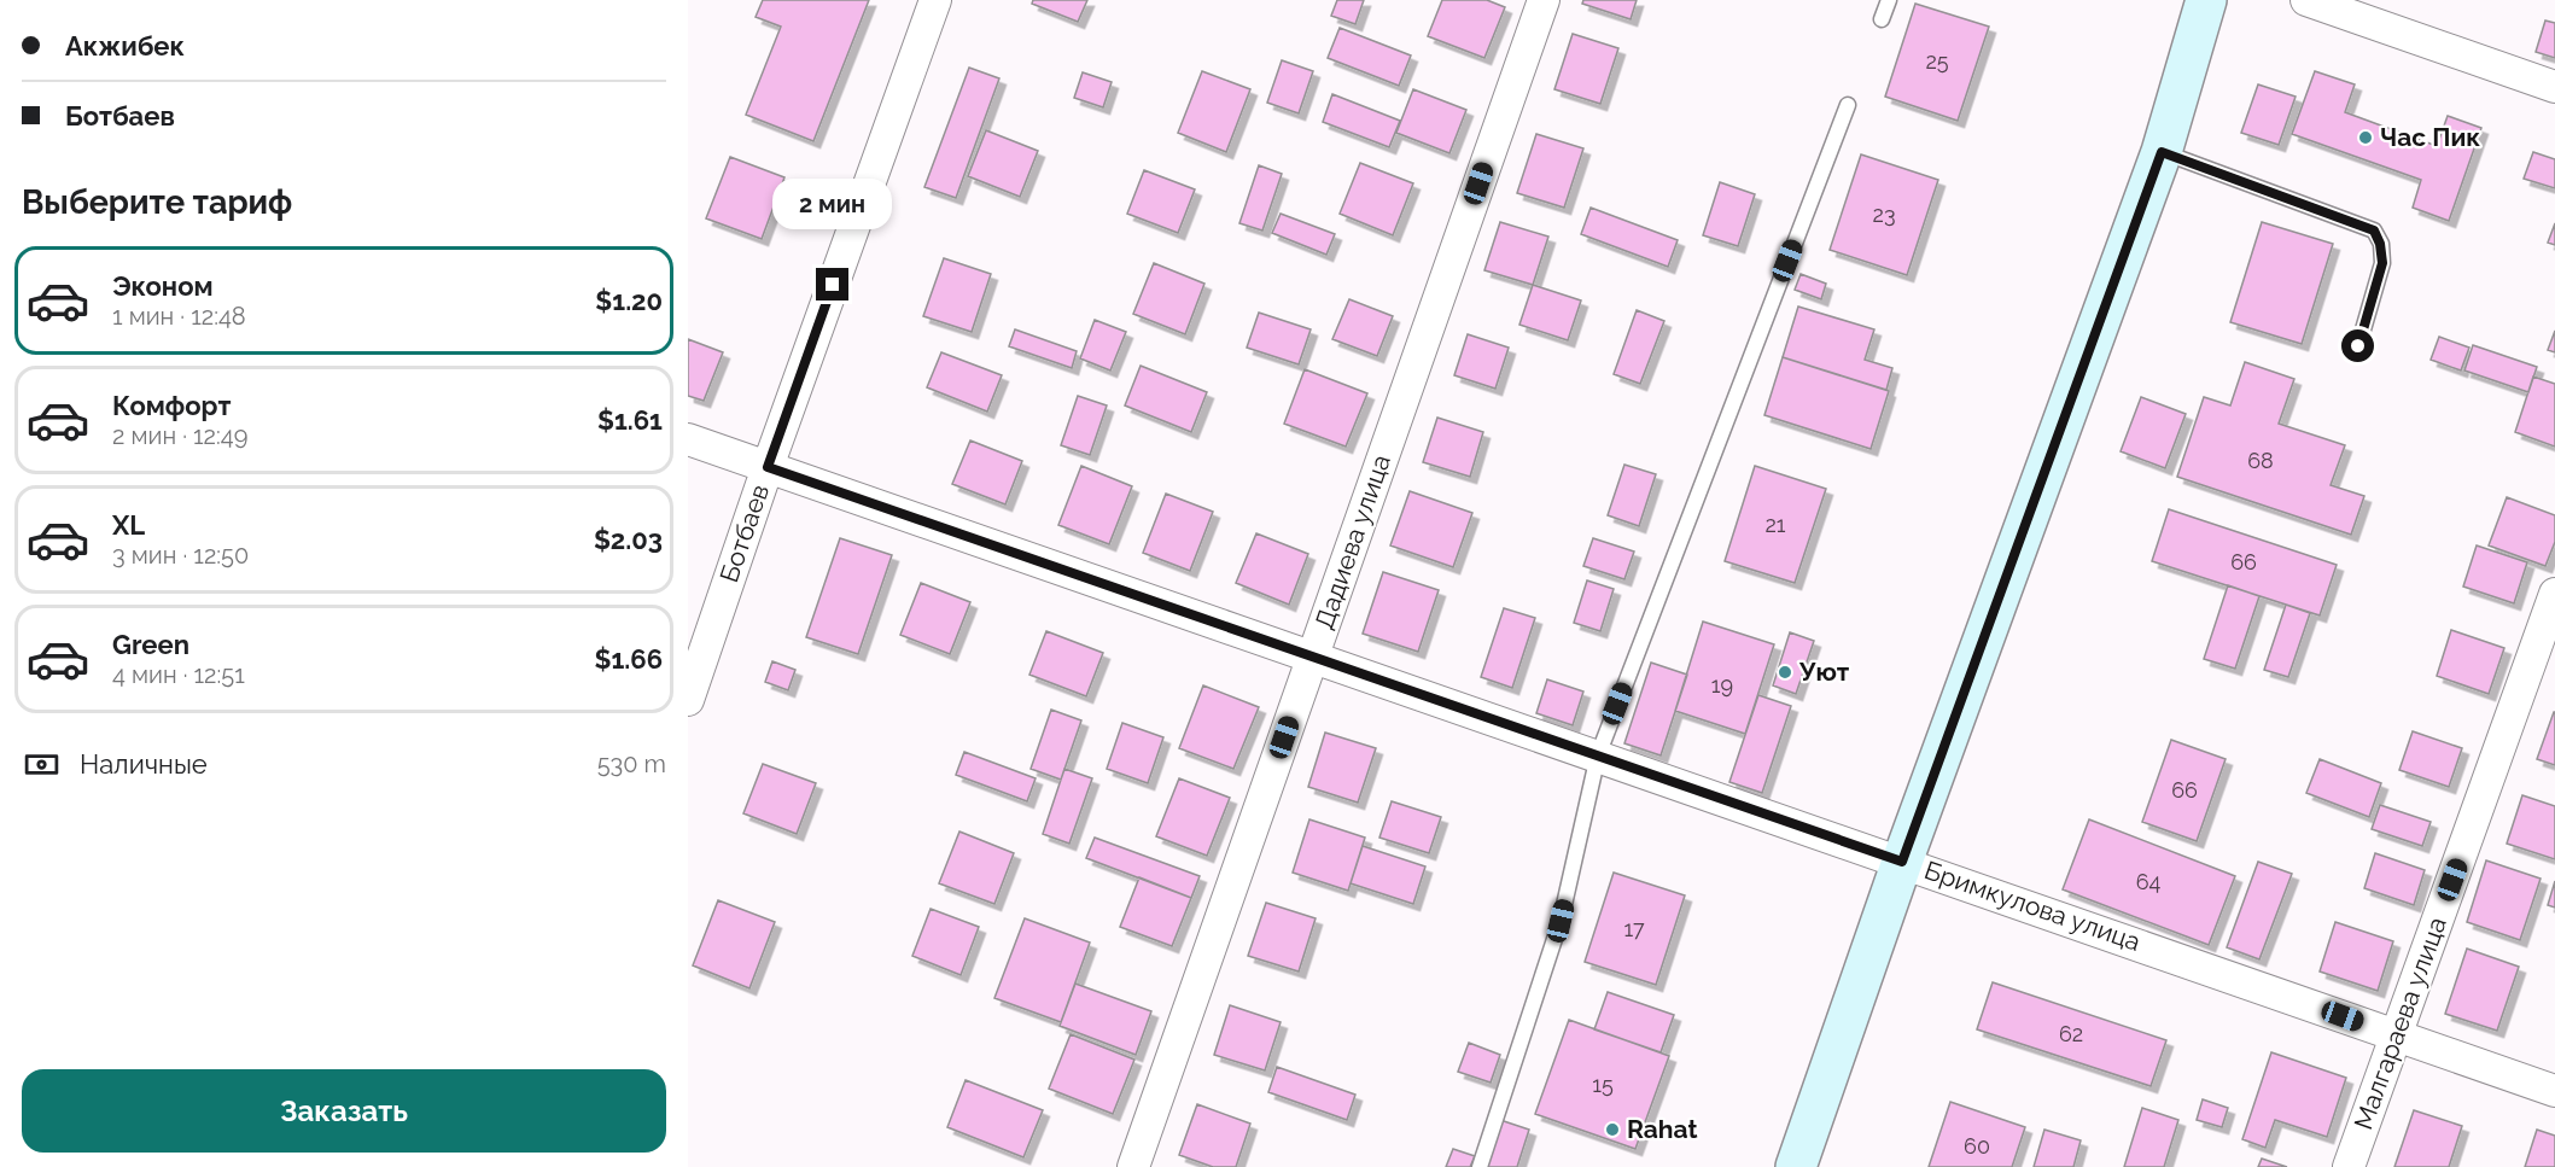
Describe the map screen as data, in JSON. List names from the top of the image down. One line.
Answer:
{"streets":{"street":["Ботбаев","Дадиева улица","Бримкулова улица","Малгараева улица"]},"crossings":[["Ботбаев","Бримкулова улица"],["Дадиева улица","Бримкулова улица"],["Бримкулова улица","Малгараева улица"]],"places":["Час Пик","Уют","Rahat"],"house_numbers":["25","23","68","21","66","19","66","64","17","62","15","60"],"page":{"banner":["Акжибек","Ботбаев"],"heading":"Выберите тариф","bubble":"2 мин","list":[{"name":"Эконом","note":"1 мин · 12:48","value":"$1.20"},{"name":"Комфорт","note":"2 мин · 12:49","value":"$1.61"},{"name":"XL","note":"3 мин · 12:50","value":"$2.03"},{"name":"Green","note":"4 мин · 12:51","value":"$1.66"}],"pay":["Наличные","530 m"],"buttons":"Заказать"}}
